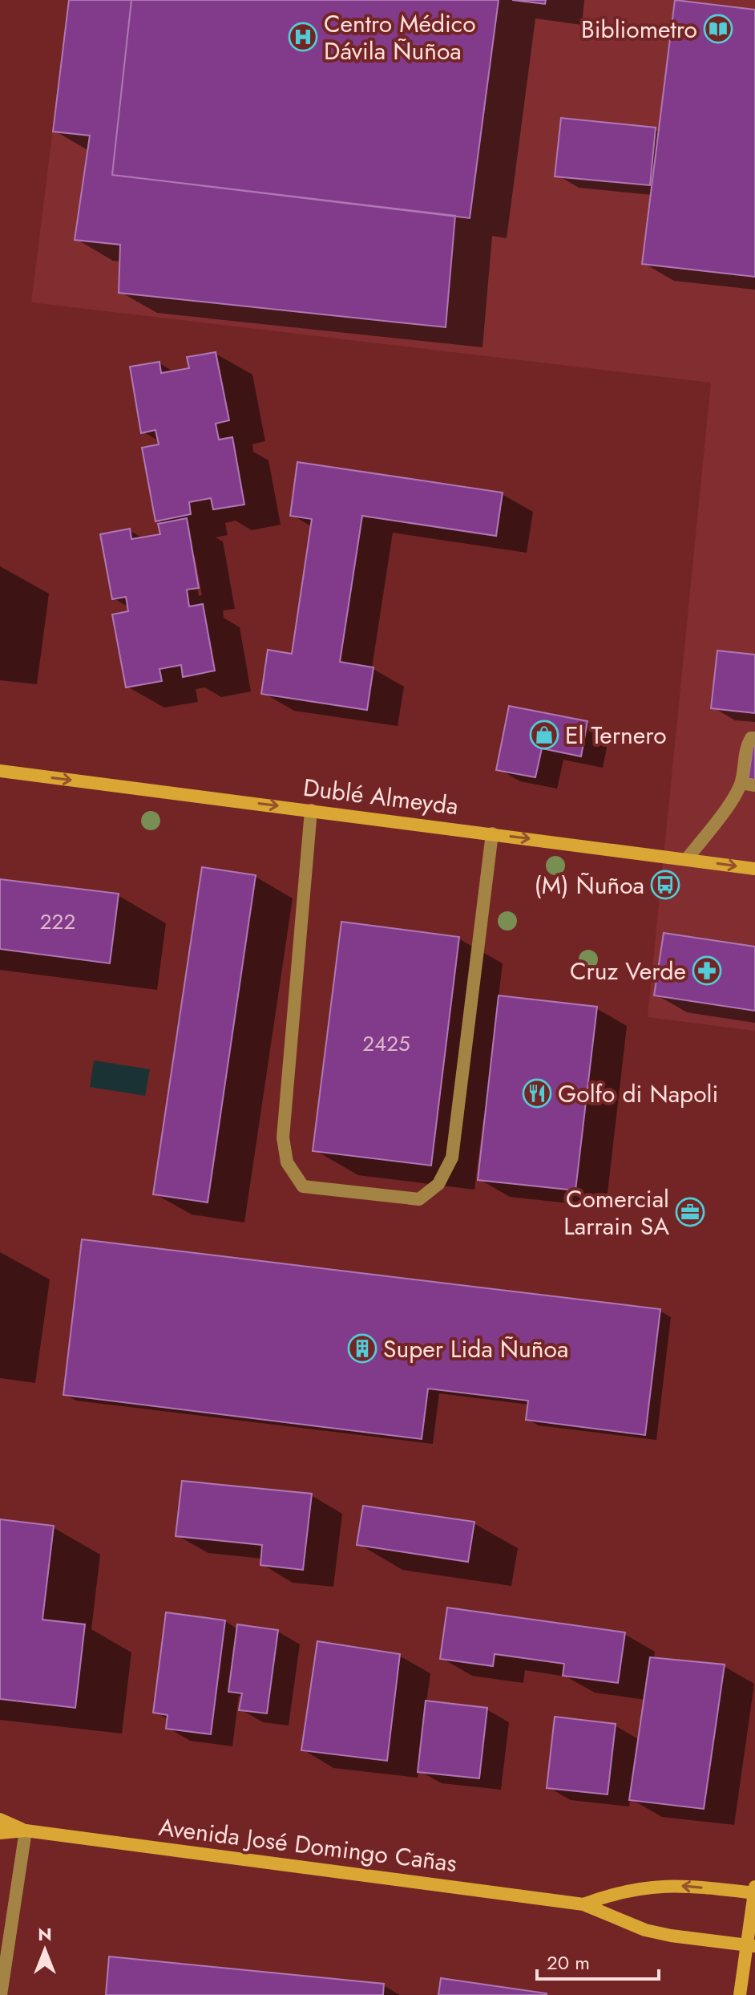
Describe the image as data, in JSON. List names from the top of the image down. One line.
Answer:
{"streets":{"street":["Dublé Almeyda","Avenida José Domingo Cañas"]},"one_way":["Dublé Almeyda"],"places":{"library":["Bibliometro"],"hospital":["Centro Médico Dávila Ñuñoa"],"shop":["El Ternero"],"bus stop":["(M) Ñuñoa"],"pharmacy":["Cruz Verde"],"restaurant":["Golfo di Napoli"],"office":["Comercial Larrain SA"],"building":["Super Lida Ñuñoa"]},"house_numbers":["222","2425"],"scale_bar":"20 m","north":"top"}
